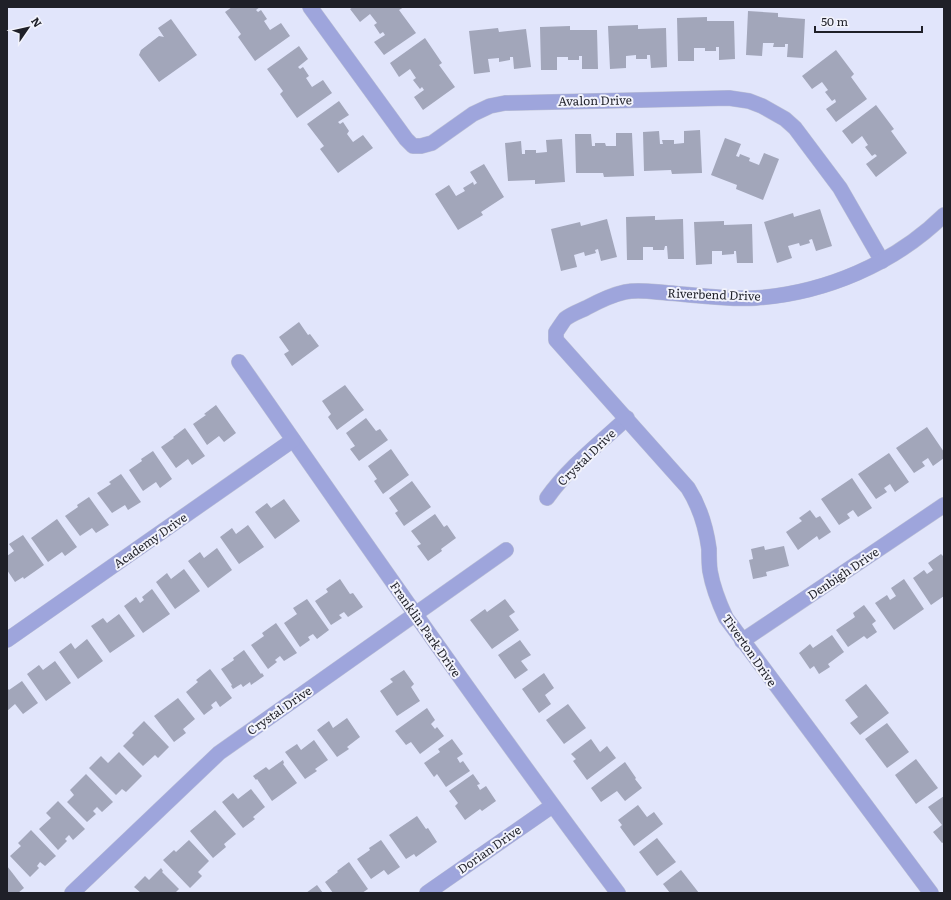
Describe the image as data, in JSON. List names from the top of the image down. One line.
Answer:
{"streets":{"street":["Avalon Drive","Riverbend Drive","Crystal Drive","Academy Drive","Denbigh Drive","Franklin Park Drive","Tiverton Drive","Dorian Drive"]},"crossings":[["Avalon Drive","Riverbend Drive"],["Riverbend Drive","Tiverton Drive"],["Crystal Drive","Franklin Park Drive"],["Crystal Drive","Tiverton Drive"],["Academy Drive","Franklin Park Drive"],["Denbigh Drive","Tiverton Drive"],["Franklin Park Drive","Dorian Drive"]],"scale_bar":"50 m","north":"top right"}
